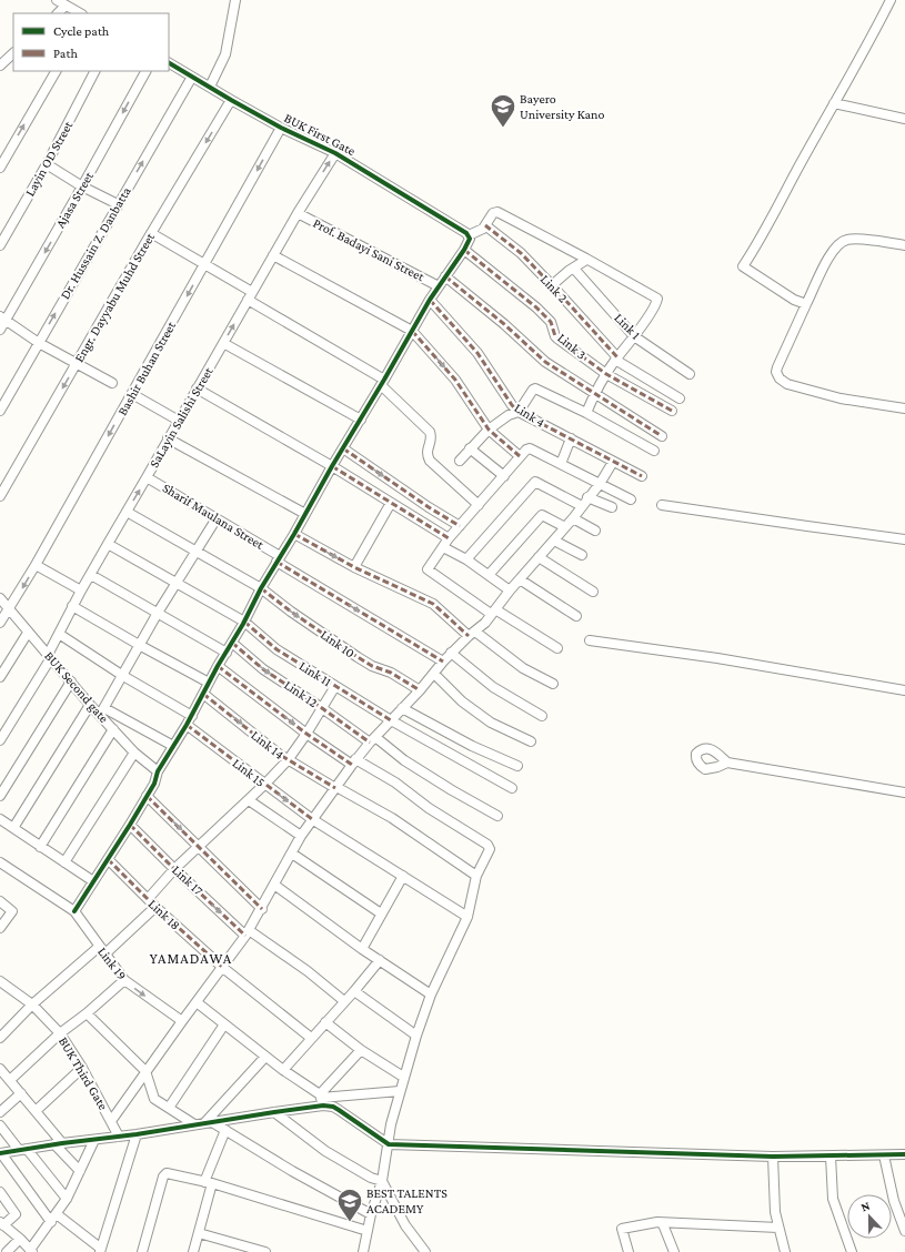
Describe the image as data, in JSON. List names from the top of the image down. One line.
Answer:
{"streets":{"street":["BUK First Gate","Layin OD Street","Ajasa Street","Dr. Hussain Z. Danbatta","Prof. Badayi Sani Street","Link 2","Engr. Dayyabu Muhd Street","Link 1","Link 3","Bashir Buhan Street","Link 4","SaLayin Salishi Street","Sharif Maulana Street","Link 10","Link 11","BUK Second gate","Link 12","Link 14","Link 15","Link 17","Link 18","Link 19","BUK Third Gate"]},"crossings":[["BUK First Gate","Dr. Hussain Z. Danbatta"],["BUK First Gate","Engr. Dayyabu Muhd Street"],["BUK First Gate","Bashir Buhan Street"],["BUK First Gate","SaLayin Salishi Street"],["Prof. Badayi Sani Street","SaLayin Salishi Street"],["Bashir Buhan Street","BUK Second gate"],["SaLayin Salishi Street","Sharif Maulana Street"],["SaLayin Salishi Street","Link 10"],["SaLayin Salishi Street","Link 11"],["SaLayin Salishi Street","BUK Second gate"]],"one_way":["Ajasa Street","Dr. Hussain Z. Danbatta","Engr. Dayyabu Muhd Street","Bashir Buhan Street"],"districts":["YAMADAWA"],"places":{"school or university":["Bayero University Kano","BEST TALENTS ACADEMY"]},"legend":["Cycle path","Path"],"north":"top"}
